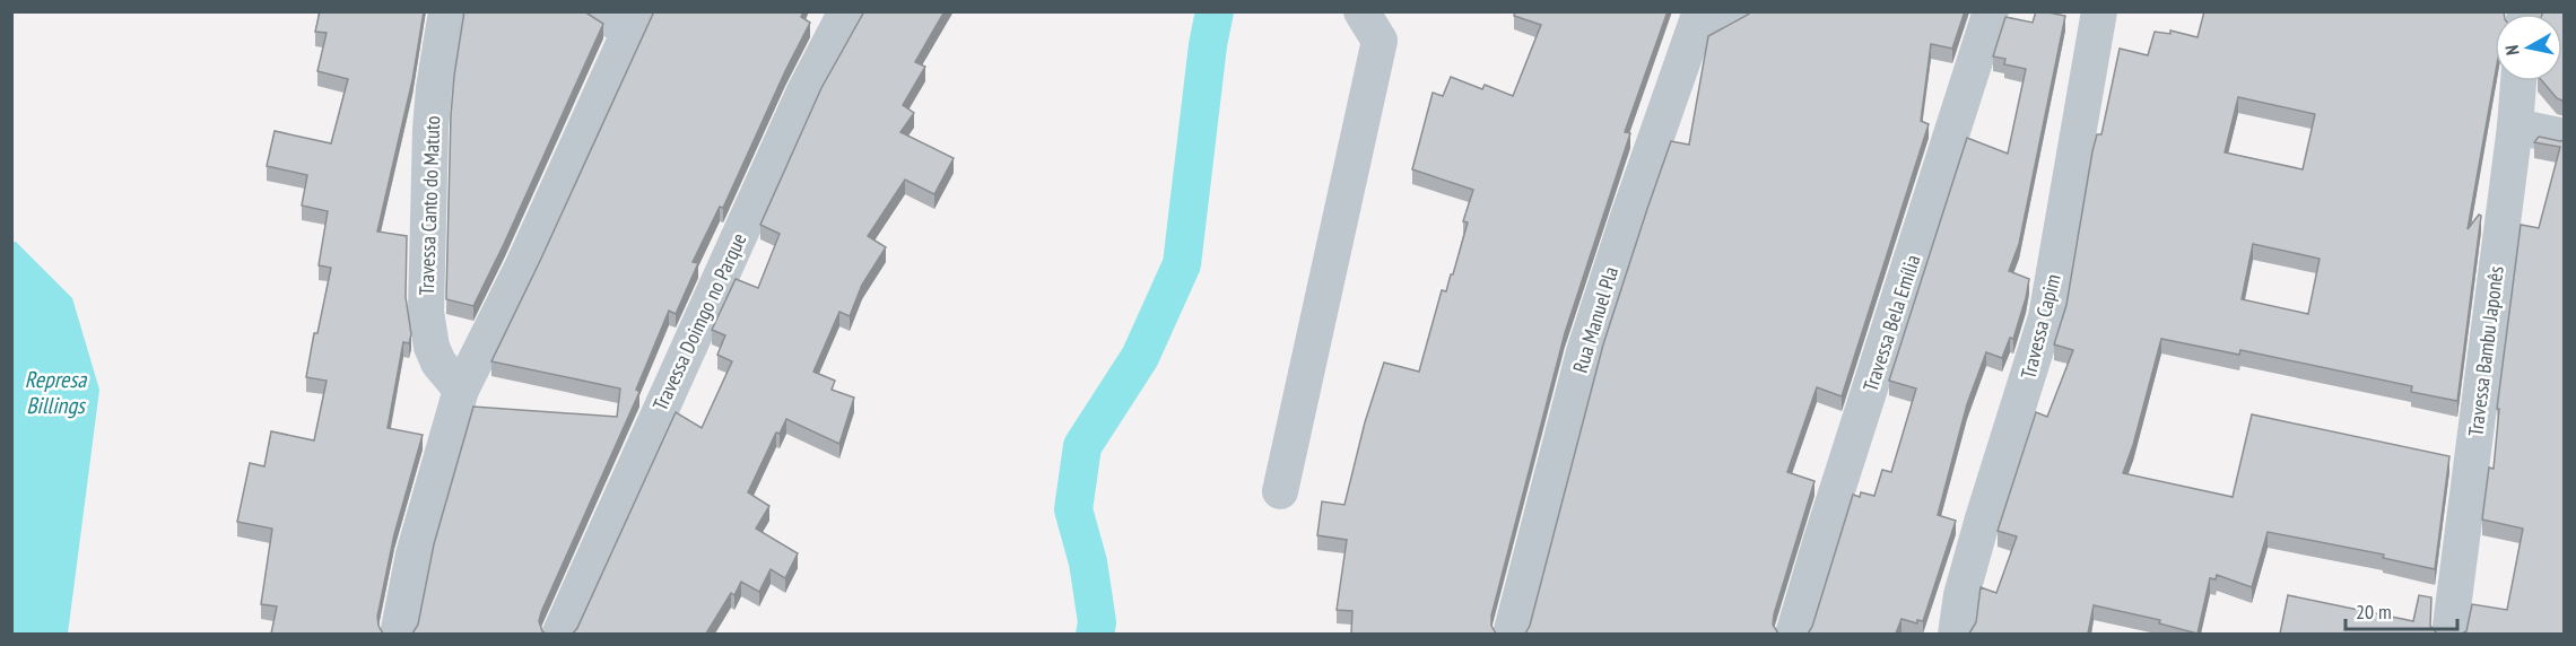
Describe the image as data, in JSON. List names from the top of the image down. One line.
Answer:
{"streets":{"street":["Travessa Canto do Matuto","Rua Manuel Pla","Travessa Doimgo no Parque","Travessa Bela Emília","Travessa Capim","Travessa Bambu Japonês"]},"water":["Represa Billings"],"scale_bar":"20 m","north":"left"}
